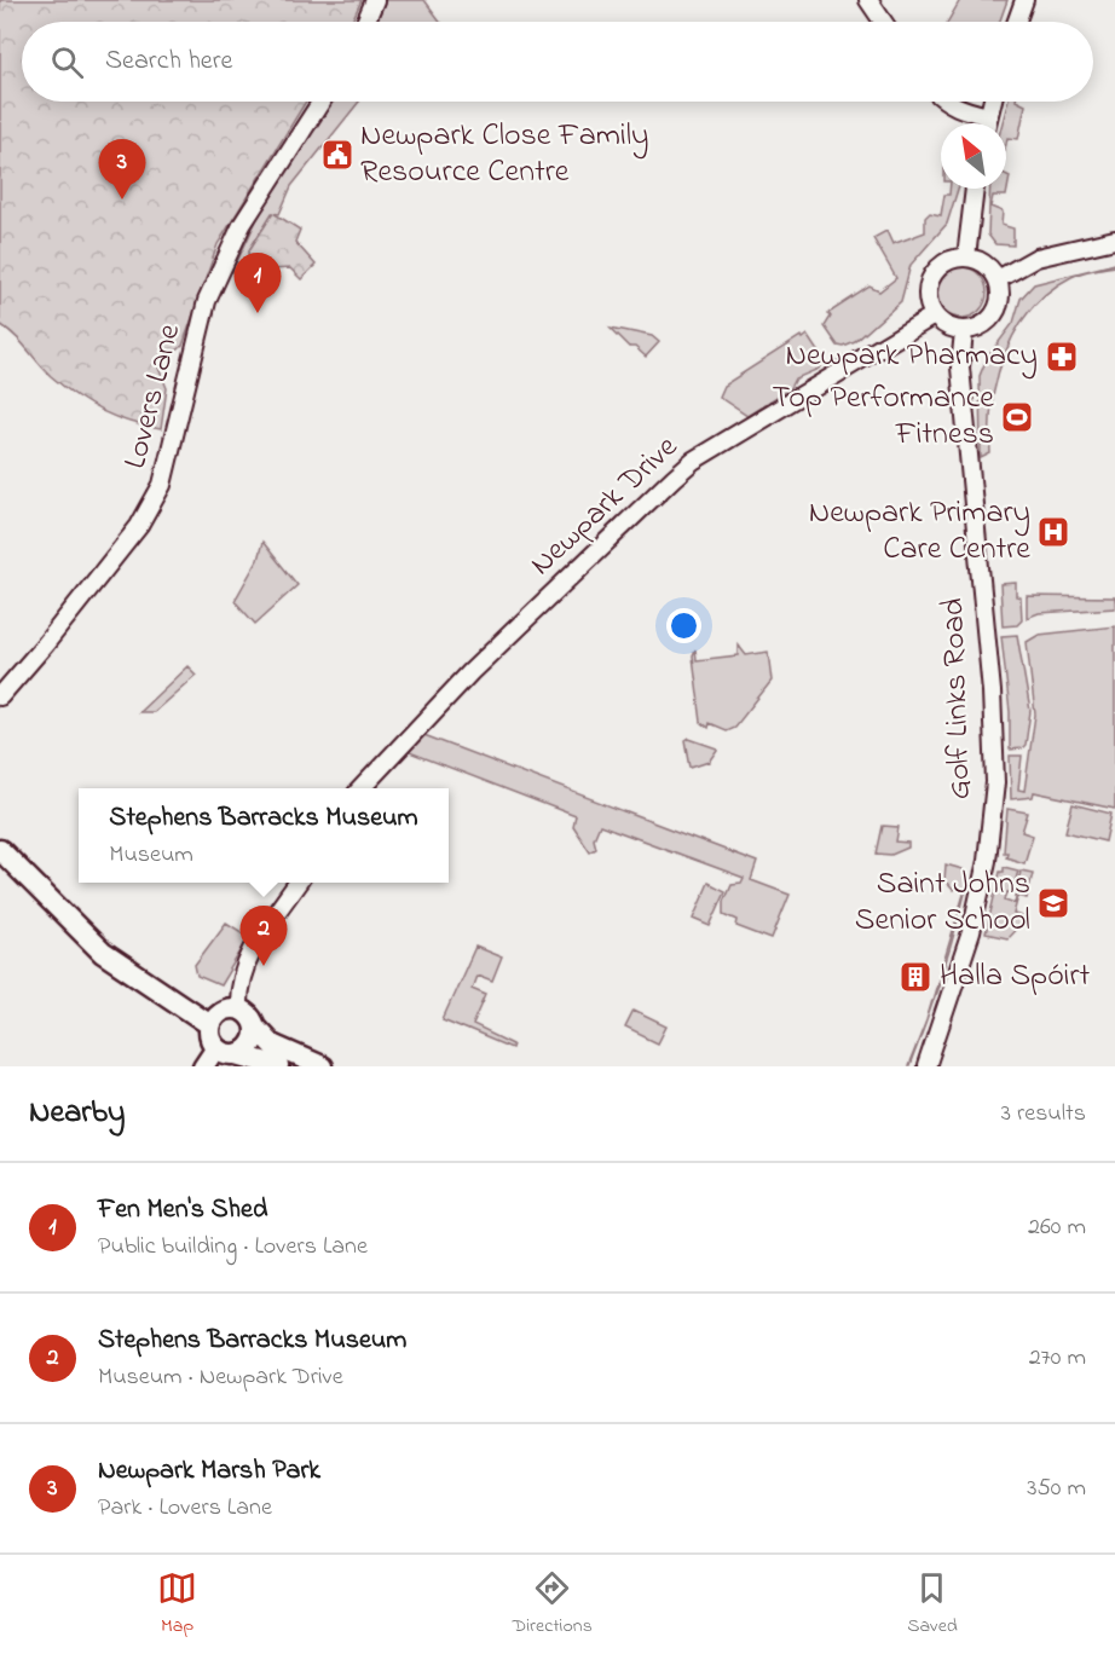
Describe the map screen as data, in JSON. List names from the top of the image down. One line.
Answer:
{"streets":{"street":["Lovers Lane","Newpark Drive","Golf Links Road"]},"crossings":[["Newpark Drive","Golf Links Road"]],"places":{"public building":["Newpark Close Family Resource Centre"],"pharmacy":["Newpark Pharmacy"],"sports":["Top Performance Fitness"],"hospital":["Newpark Primary Care Centre"],"school or university":["Saint Johns Senior School"],"building":["Halla Spóirt"]},"north":"top left","page":{"search":"Search here","pins":["3","1","2"],"popup":["Stephens Barracks Museum","Museum"],"heading":["Nearby","3 results"],"list":[{"mark":"1","name":"Fen Men's Shed","note":"Public building · Lovers Lane","value":"260 m"},{"mark":"2","name":"Stephens Barracks Museum","note":"Museum · Newpark Drive","value":"270 m"},{"mark":"3","name":"Newpark Marsh Park","note":"Park · Lovers Lane","value":"350 m"}],"nav":["Map","Directions","Saved"]}}
